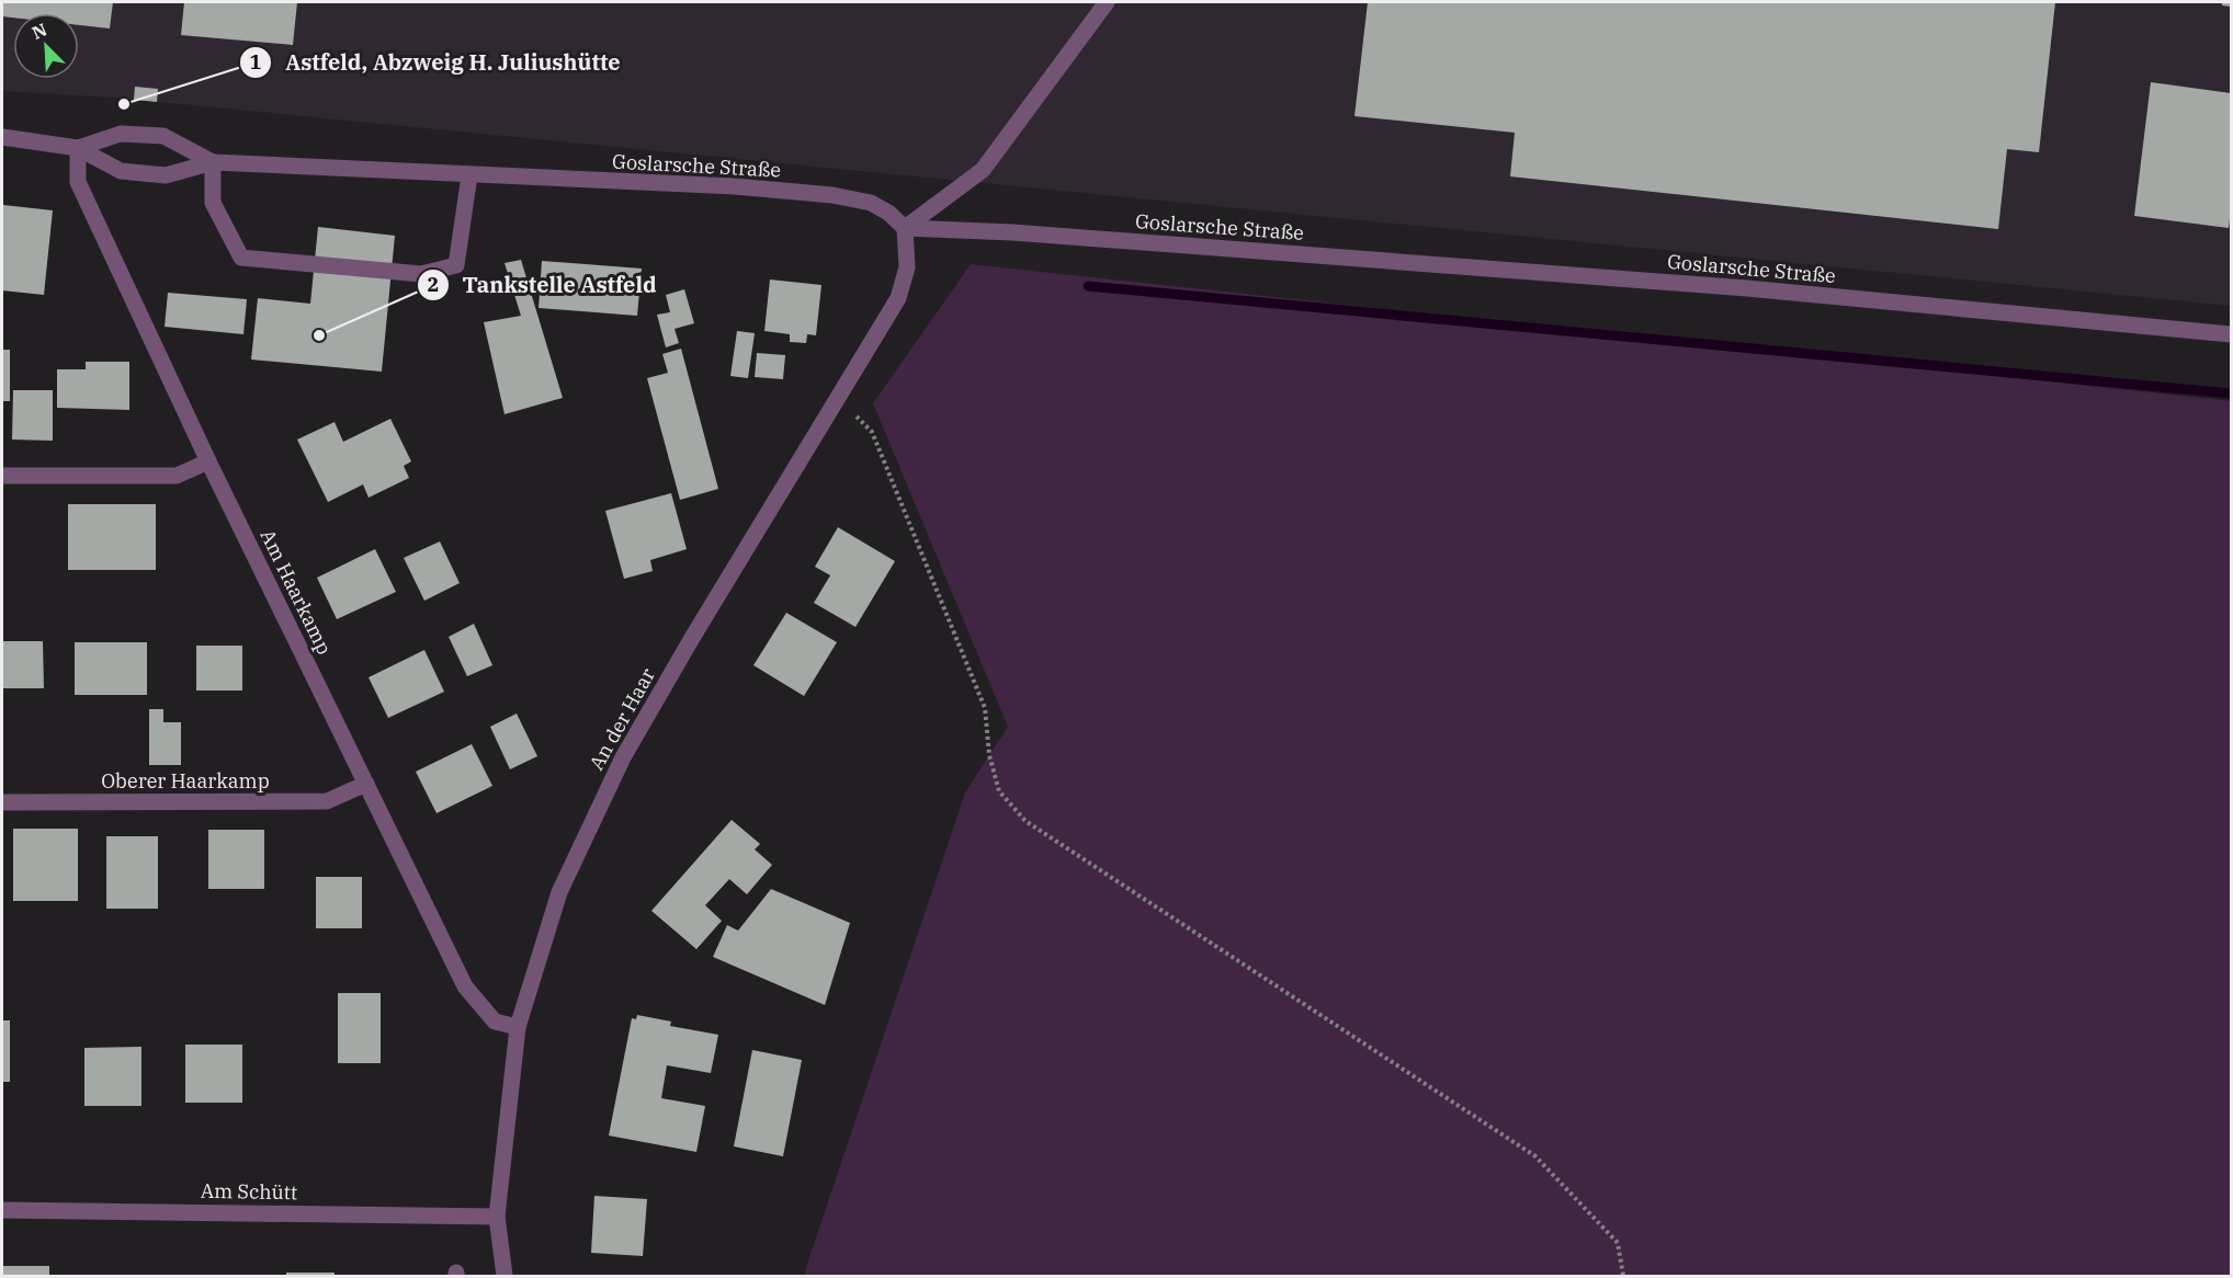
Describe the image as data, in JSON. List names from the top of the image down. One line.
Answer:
{"streets":{"street":["Goslarsche Straße","Am Haarkamp","An der Haar","Oberer Haarkamp","Am Schütt"]},"crossings":[["Goslarsche Straße","Am Haarkamp"],["Goslarsche Straße","An der Haar"],["Am Haarkamp","An der Haar"],["Am Haarkamp","Oberer Haarkamp"],["An der Haar","Am Schütt"]],"places":["Astfeld, Abzweig H. Juliushütte","Tankstelle Astfeld"],"north":"top left"}
